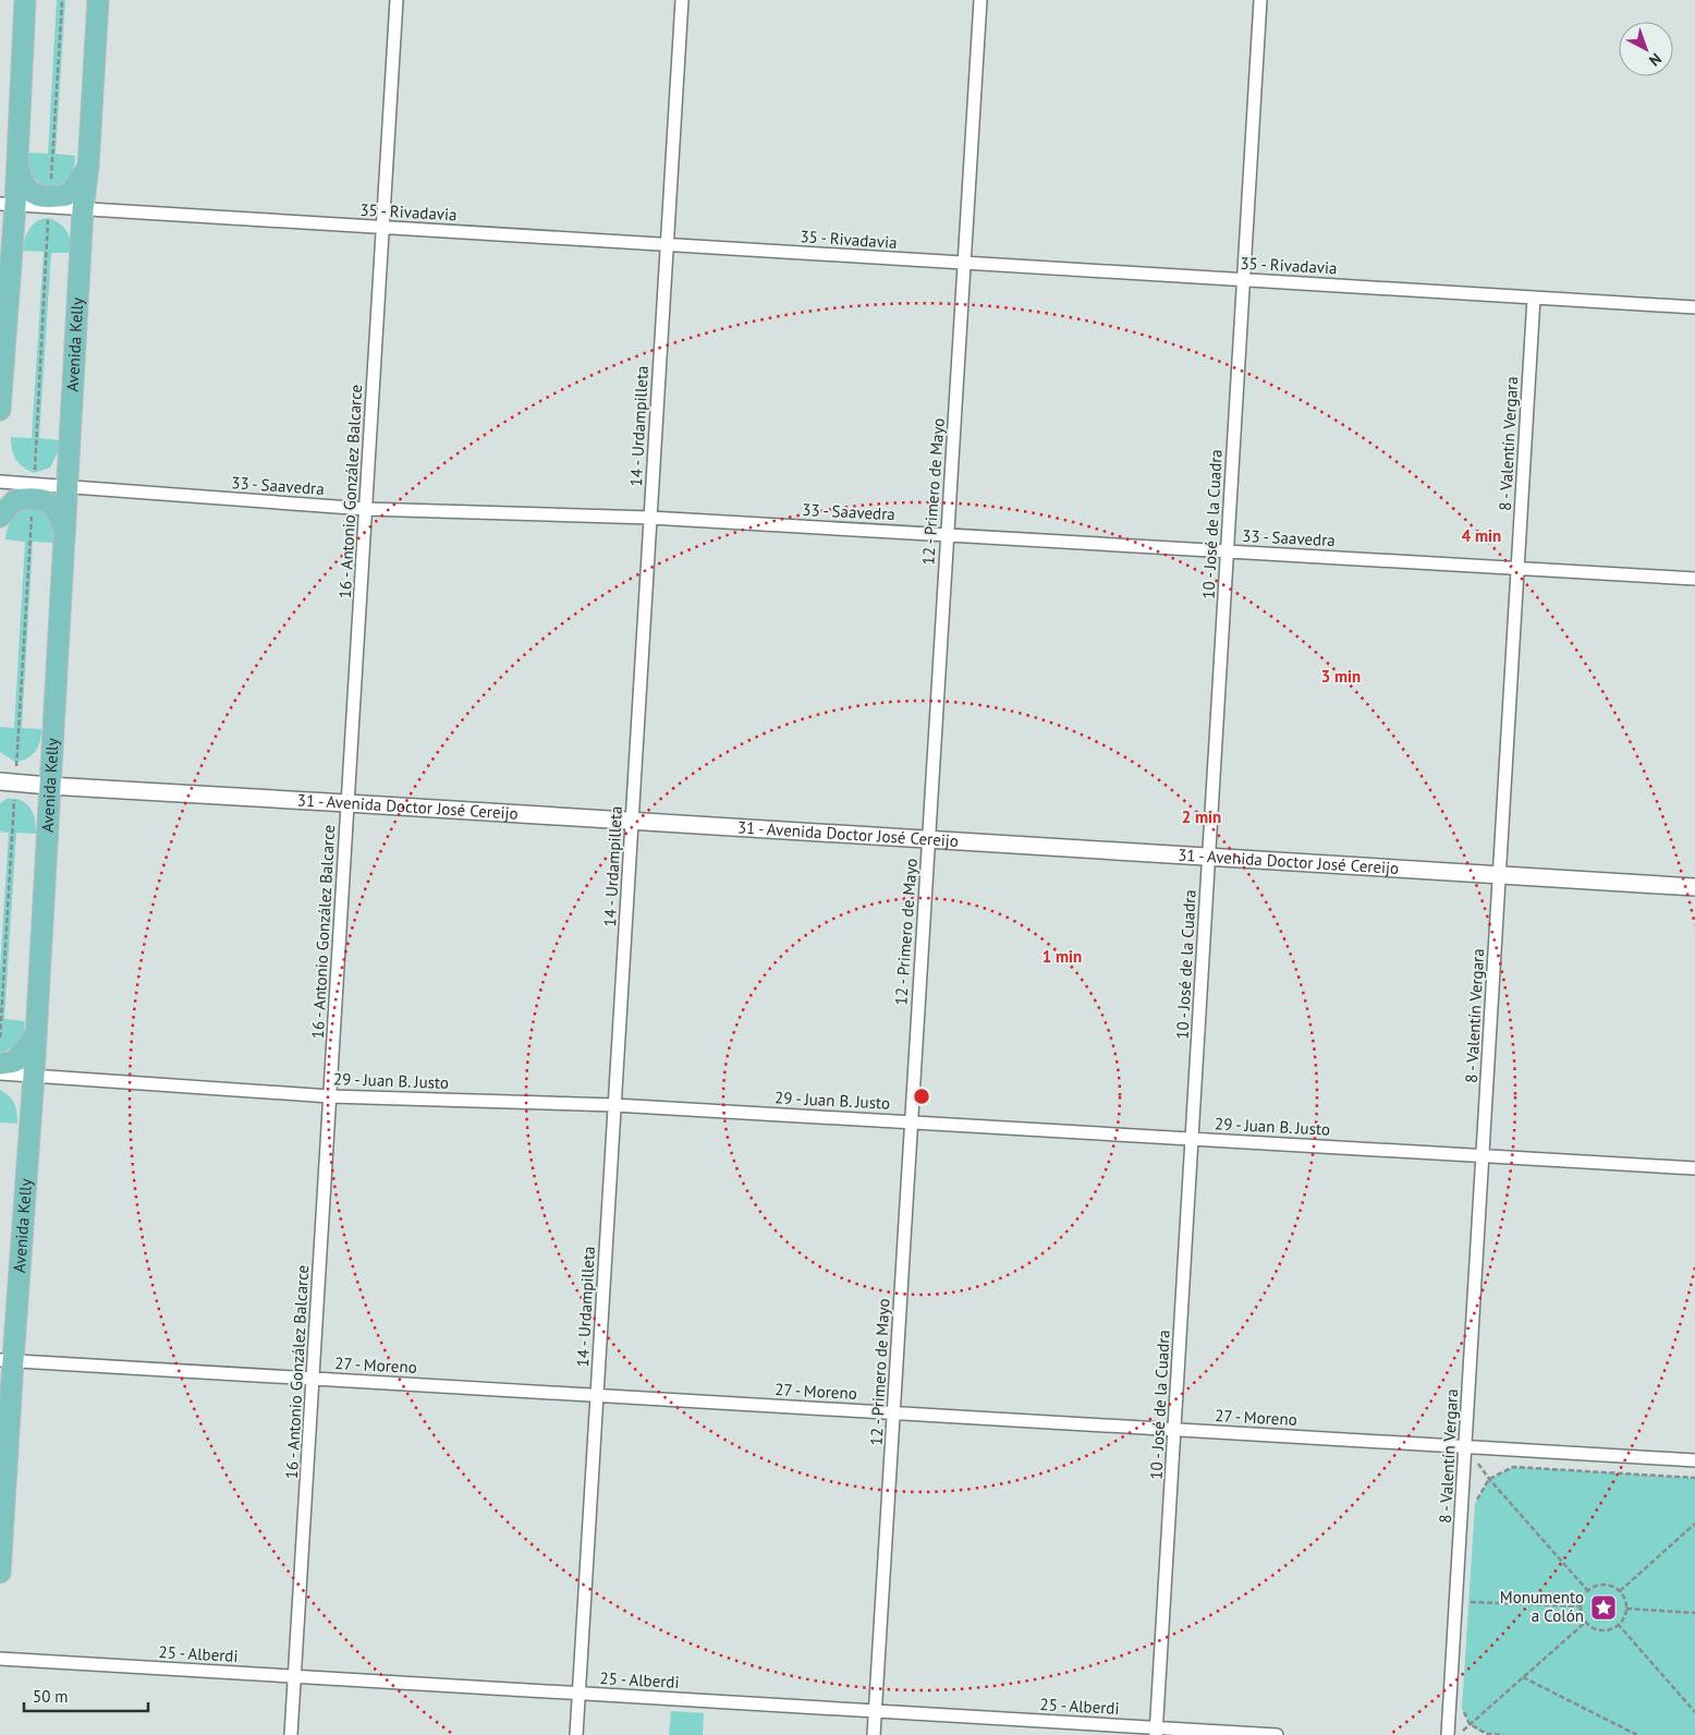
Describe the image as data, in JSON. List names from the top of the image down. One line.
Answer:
{"streets":{"main road":["Avenida Kelly"],"street":["35 - Rivadavia","14 - Urdampilleta","8 - Valentín Vergara","33 - Saavedra","16 - Antonio González Balcarce","12 - Primero de Mayo","10 - José de la Cuadra","31 - Avenida Doctor José Cereijo","29 - Juan B. Justo","27 - Moreno","25 - Alberdi"]},"crossings":[["35 - Rivadavia","Avenida Kelly"],["35 - Rivadavia","14 - Urdampilleta"],["35 - Rivadavia","8 - Valentín Vergara"],["35 - Rivadavia","16 - Antonio González Balcarce"],["35 - Rivadavia","12 - Primero de Mayo"],["35 - Rivadavia","10 - José de la Cuadra"],["Avenida Kelly","33 - Saavedra"],["Avenida Kelly","31 - Avenida Doctor José Cereijo"],["Avenida Kelly","29 - Juan B. Justo"],["Avenida Kelly","27 - Moreno"],["14 - Urdampilleta","33 - Saavedra"],["14 - Urdampilleta","31 - Avenida Doctor José Cereijo"],["14 - Urdampilleta","29 - Juan B. Justo"],["14 - Urdampilleta","27 - Moreno"],["14 - Urdampilleta","25 - Alberdi"],["8 - Valentín Vergara","33 - Saavedra"],["8 - Valentín Vergara","31 - Avenida Doctor José Cereijo"],["8 - Valentín Vergara","29 - Juan B. Justo"],["8 - Valentín Vergara","27 - Moreno"],["33 - Saavedra","16 - Antonio González Balcarce"],["33 - Saavedra","12 - Primero de Mayo"],["33 - Saavedra","10 - José de la Cuadra"],["16 - Antonio González Balcarce","31 - Avenida Doctor José Cereijo"],["16 - Antonio González Balcarce","29 - Juan B. Justo"],["16 - Antonio González Balcarce","27 - Moreno"],["16 - Antonio González Balcarce","25 - Alberdi"],["12 - Primero de Mayo","31 - Avenida Doctor José Cereijo"],["12 - Primero de Mayo","29 - Juan B. Justo"],["12 - Primero de Mayo","27 - Moreno"],["12 - Primero de Mayo","25 - Alberdi"],["10 - José de la Cuadra","31 - Avenida Doctor José Cereijo"],["10 - José de la Cuadra","29 - Juan B. Justo"],["10 - José de la Cuadra","27 - Moreno"],["10 - José de la Cuadra","25 - Alberdi"]],"places":{"place":["Monumento a Colón"]},"scale_bar":"50 m","north":"bottom right","rings":["4 min","3 min","2 min","1 min"]}
